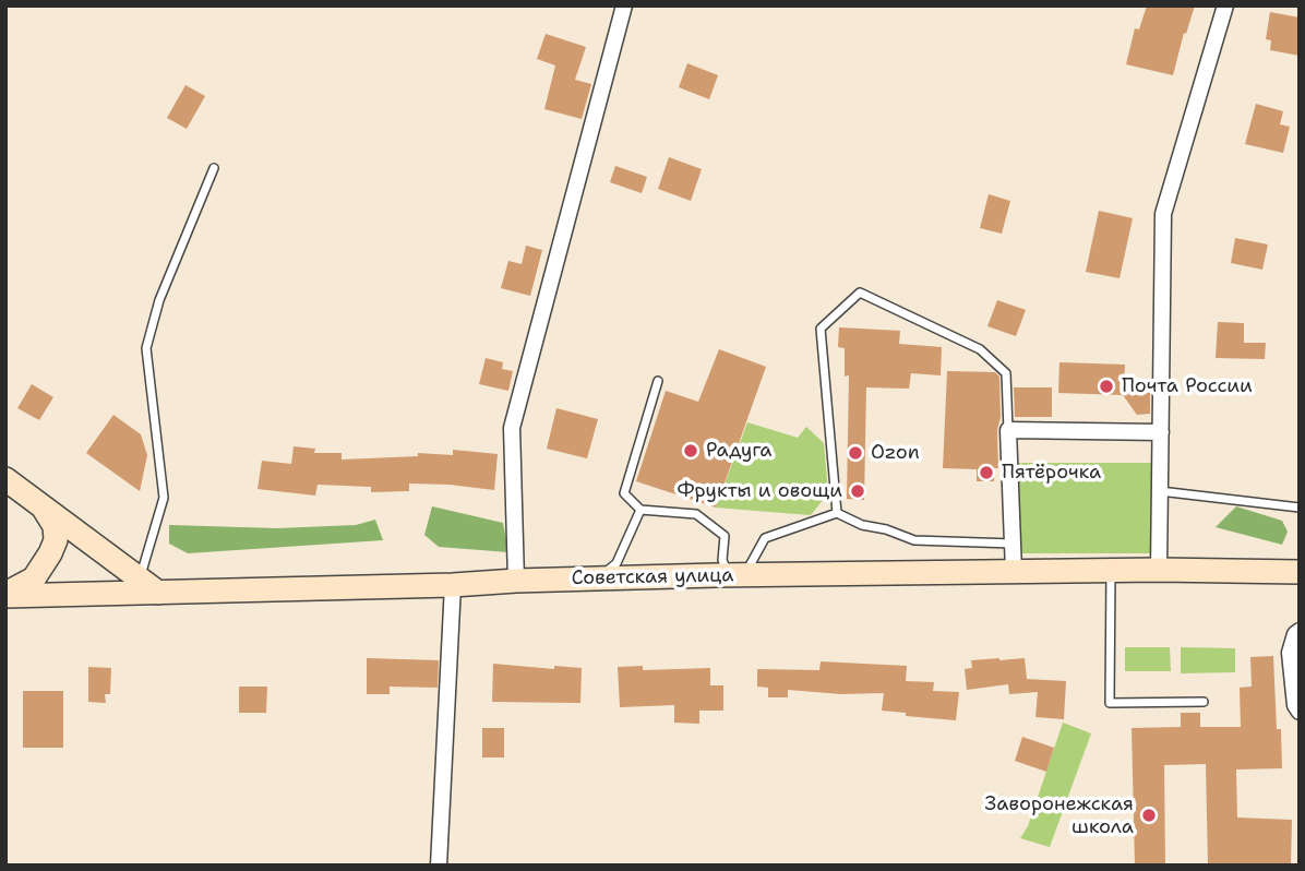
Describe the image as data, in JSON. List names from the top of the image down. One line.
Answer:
{"streets":{"street":["Советская улица"]},"places":["Почта России","Радуга","Ozon","Пятёрочка","Фрукты и овощи","Заворонежская школа"]}
